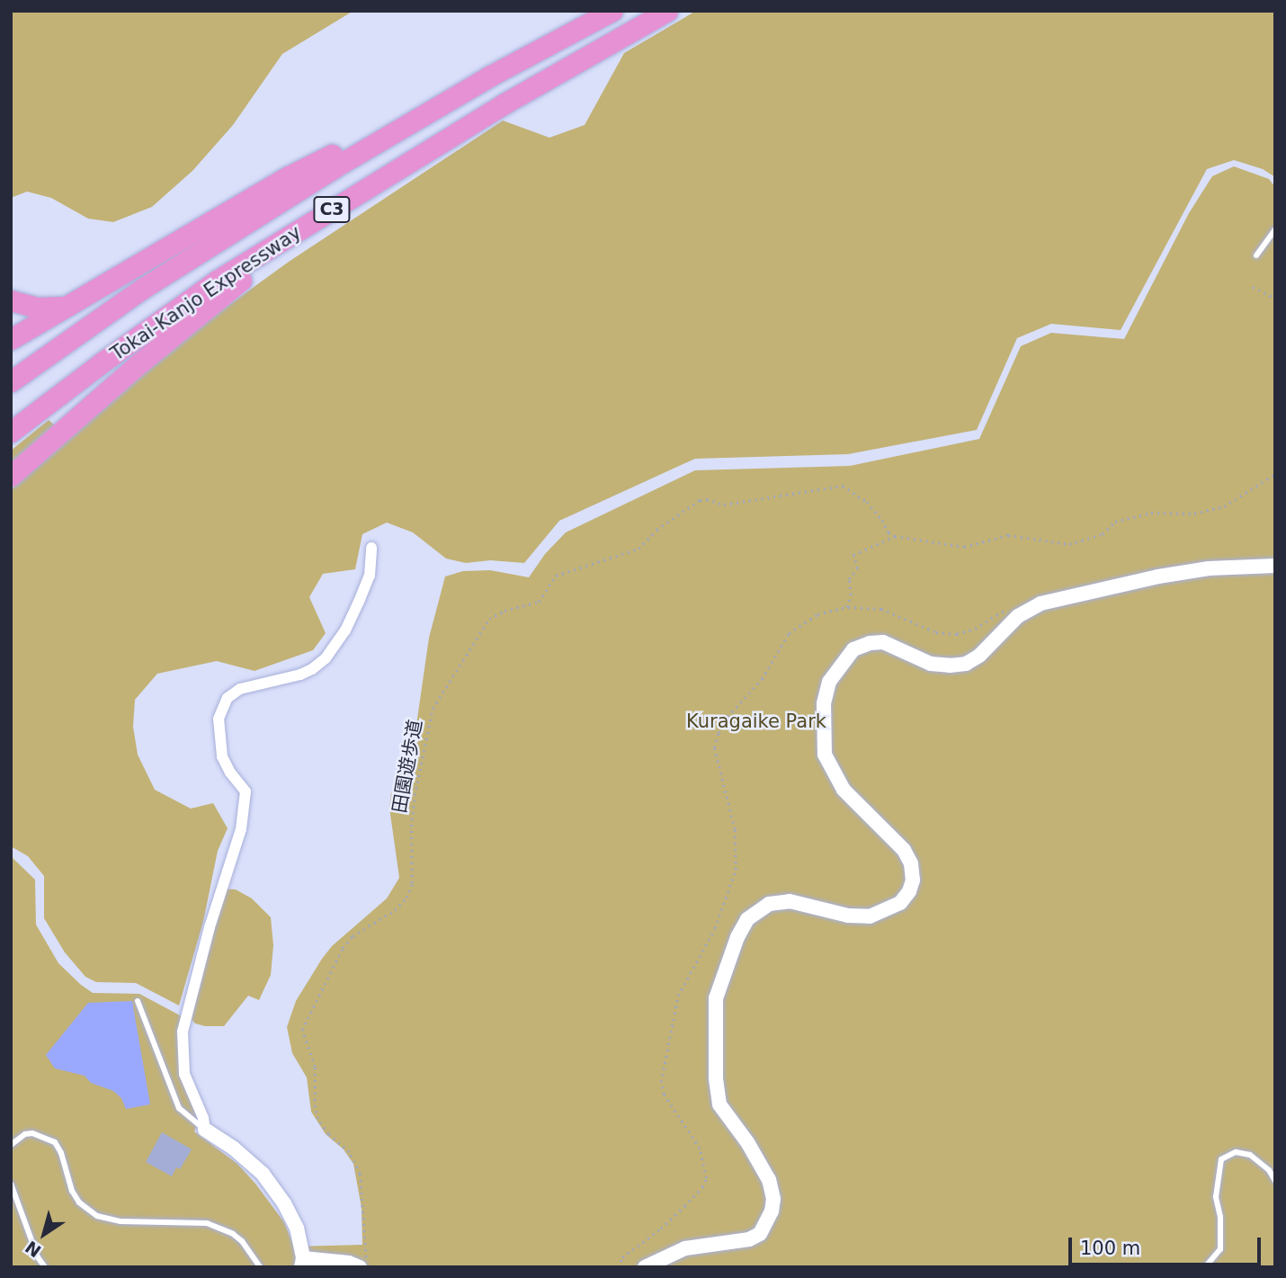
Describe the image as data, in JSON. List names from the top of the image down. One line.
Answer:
{"streets":{"highway":["C3","Tokai-Kanjo Expressway"],"path":["田園遊歩道"]},"parks":["Kuragaike Park"],"scale_bar":"100 m","north":"bottom left"}
